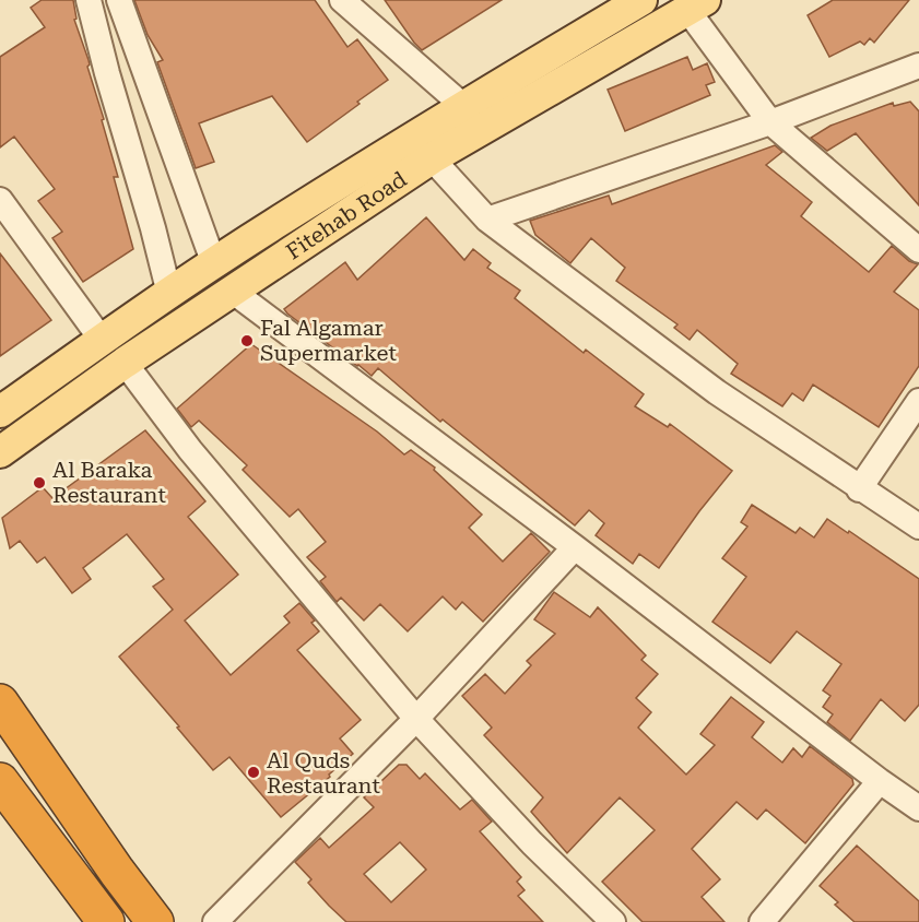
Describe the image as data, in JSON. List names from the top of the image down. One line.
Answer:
{"streets":{"main road":["Fitehab Road"]},"places":["Fal Algamar Supermarket","Al Baraka Restaurant","Al Quds Restaurant"]}
